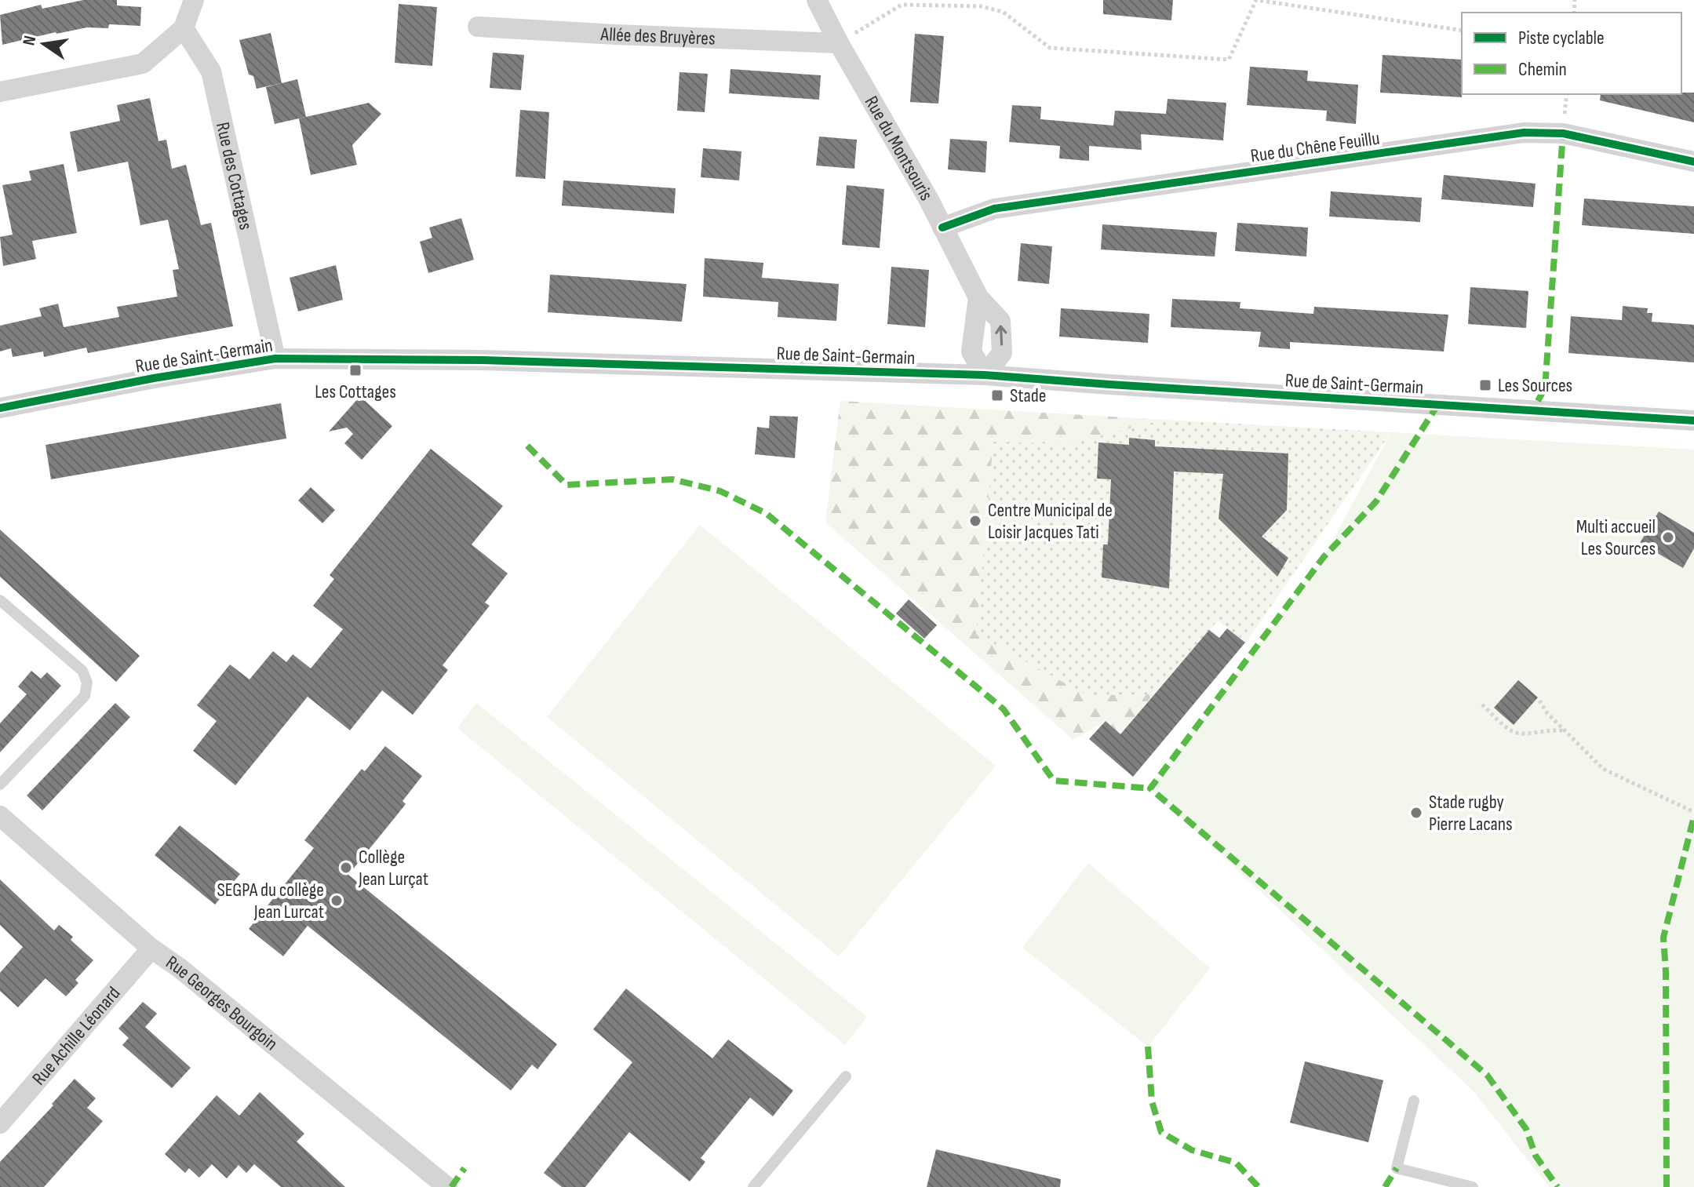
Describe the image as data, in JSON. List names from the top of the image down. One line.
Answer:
{"streets":{"street":["Allée des Bruyères","Rue du Chêne Feuillu","Rue du Montsouris","Rue des Cottages","Rue de Saint-Germain","Rue Georges Bourgoin","Rue Achille Léonard"]},"crossings":[["Allée des Bruyères","Rue du Montsouris"],["Rue du Chêne Feuillu","Rue du Montsouris"],["Rue du Montsouris","Rue de Saint-Germain"],["Rue des Cottages","Rue de Saint-Germain"],["Rue Georges Bourgoin","Rue Achille Léonard"]],"places":{"transit":["Les Cottages","Les Sources","Stade"],"other":["Centre Municipal de Loisir Jacques Tati","Multi accueil Les Sources","Stade rugby Pierre Lacans","Collège Jean Lurçat","SEGPA du collège Jean Lurcat"]},"legend":["Piste cyclable","Chemin"],"north":"left"}
